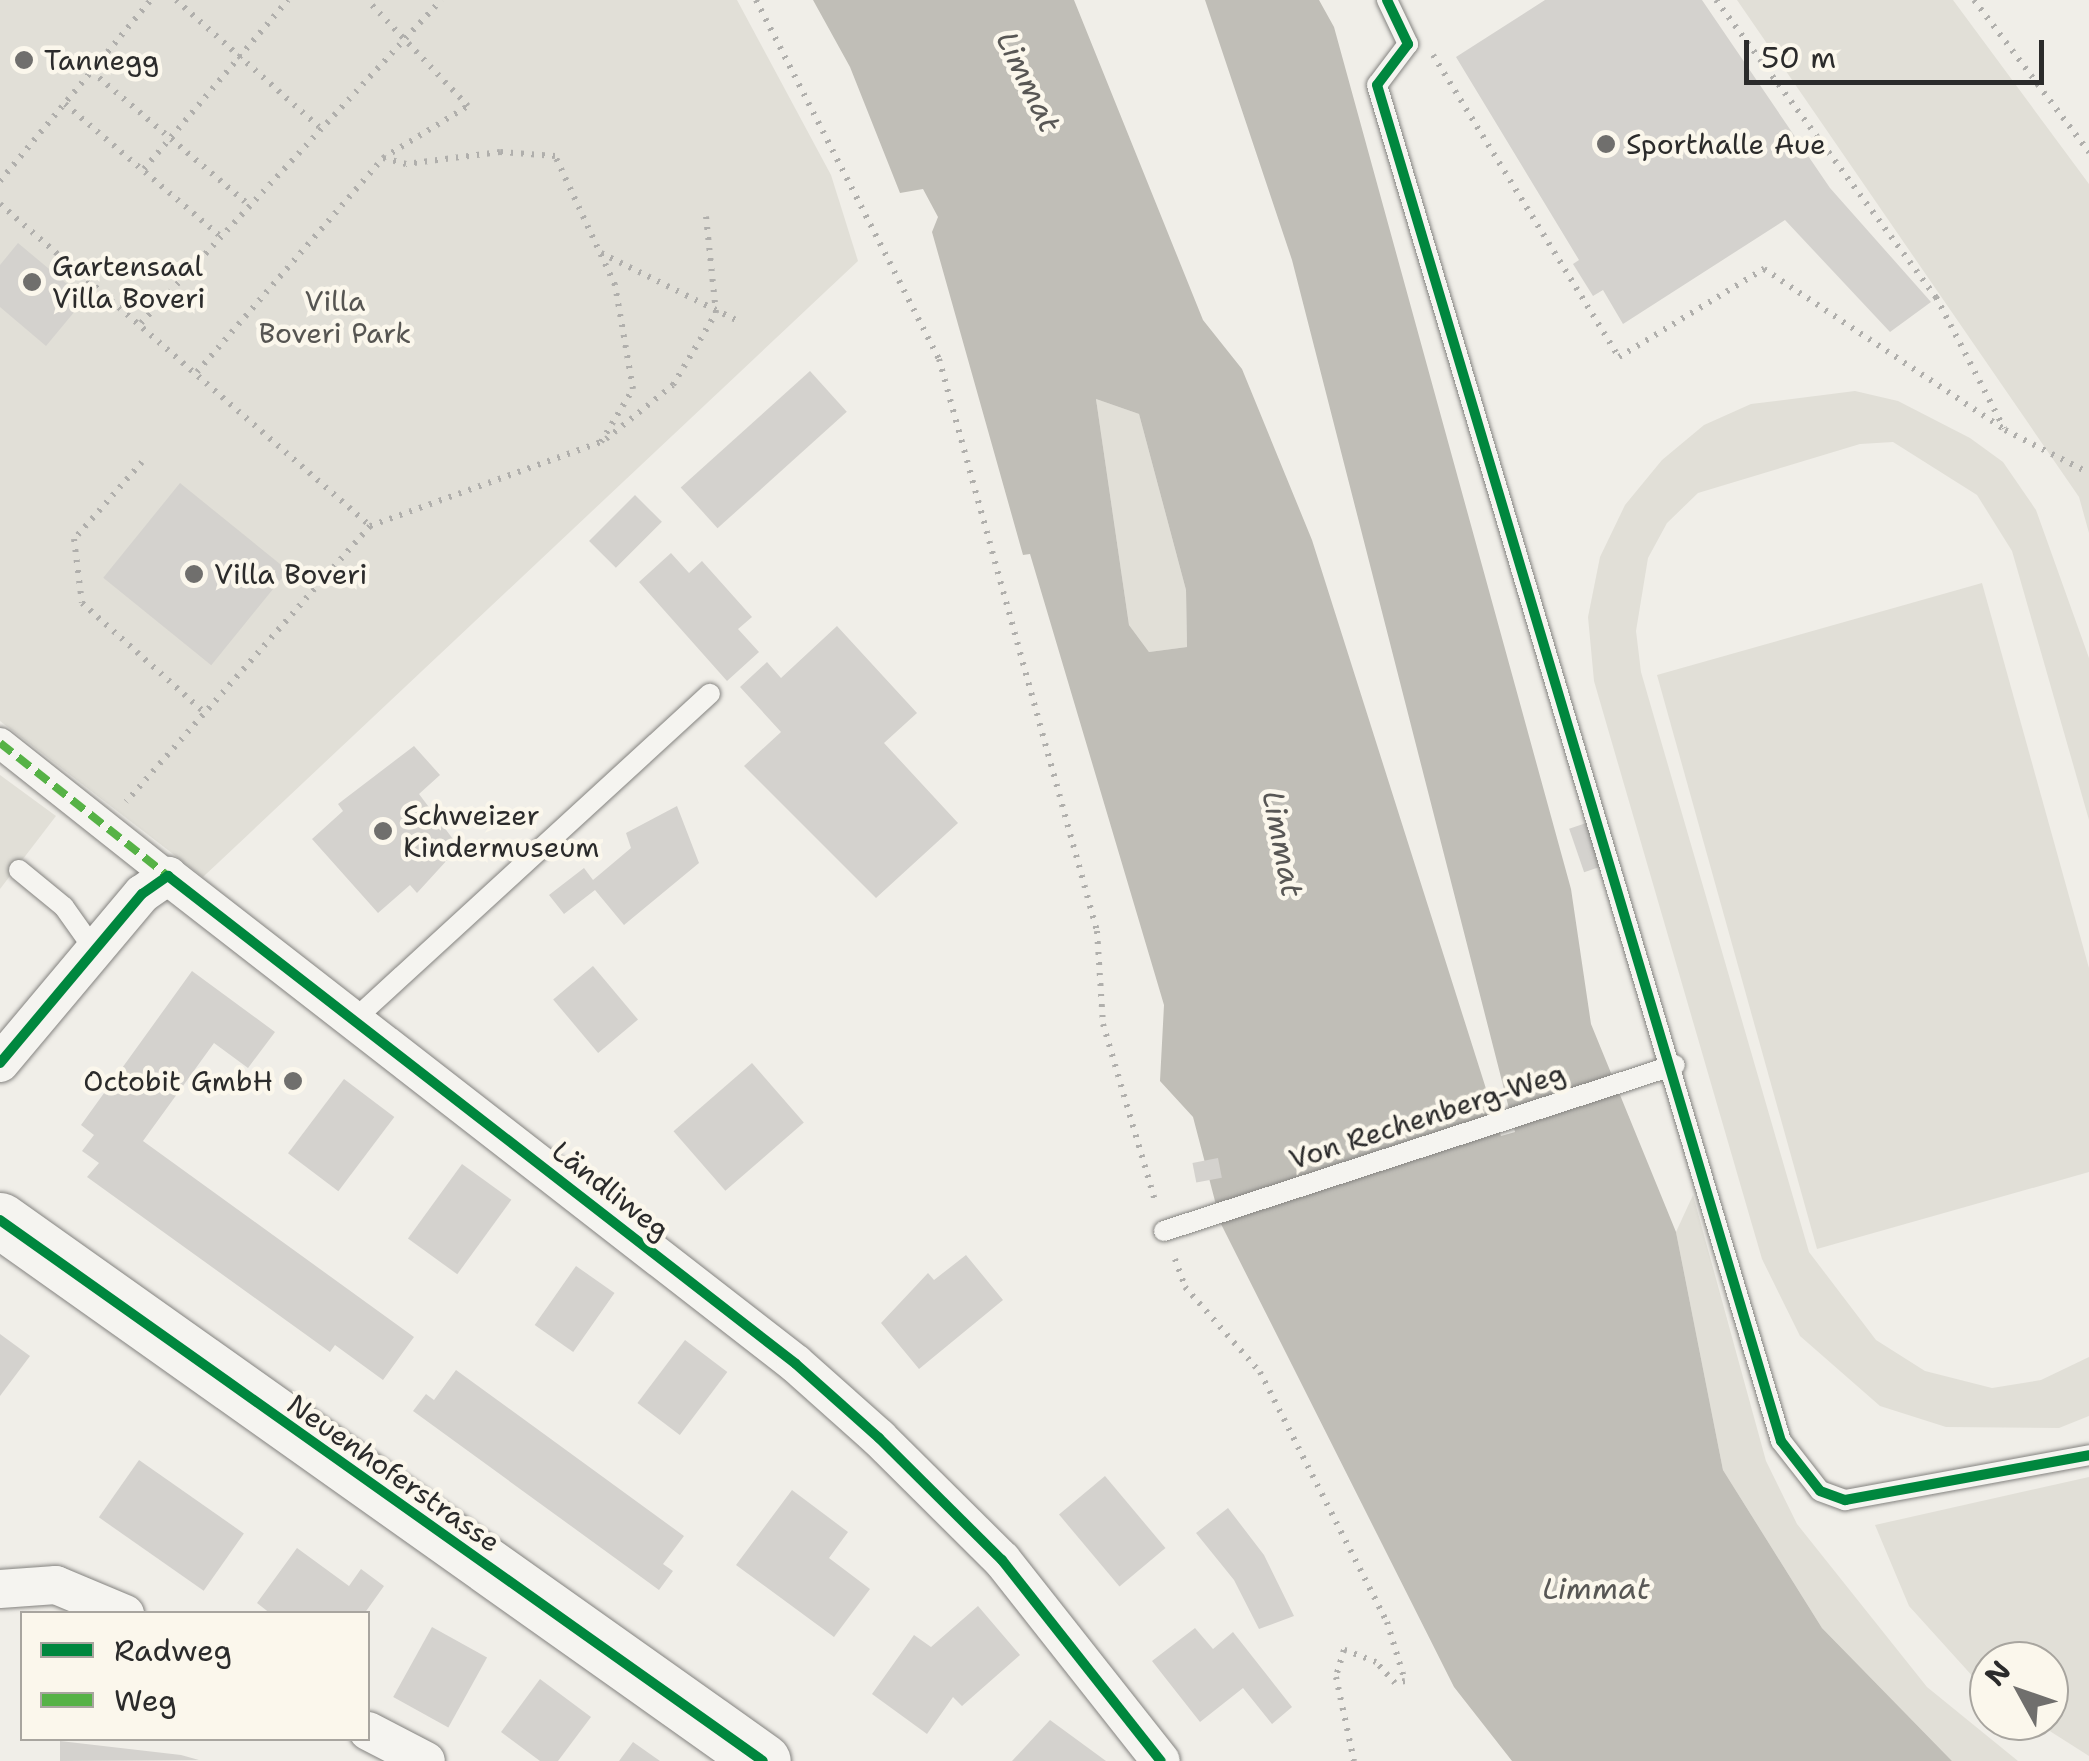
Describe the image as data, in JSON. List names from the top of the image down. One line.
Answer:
{"streets":{"main road":["Neuenhoferstrasse"],"street":["Ländliweg"],"lane":["Von Rechenberg-Weg"]},"water":["Limmat"],"parks":["Villa Boveri Park"],"places":["Tannegg","Sporthalle Aue","Gartensaal Villa Boveri","Villa Boveri","Schweizer Kindermuseum","Octobit GmbH"],"legend":["Radweg","Weg"],"scale_bar":"50 m","north":"top left"}
